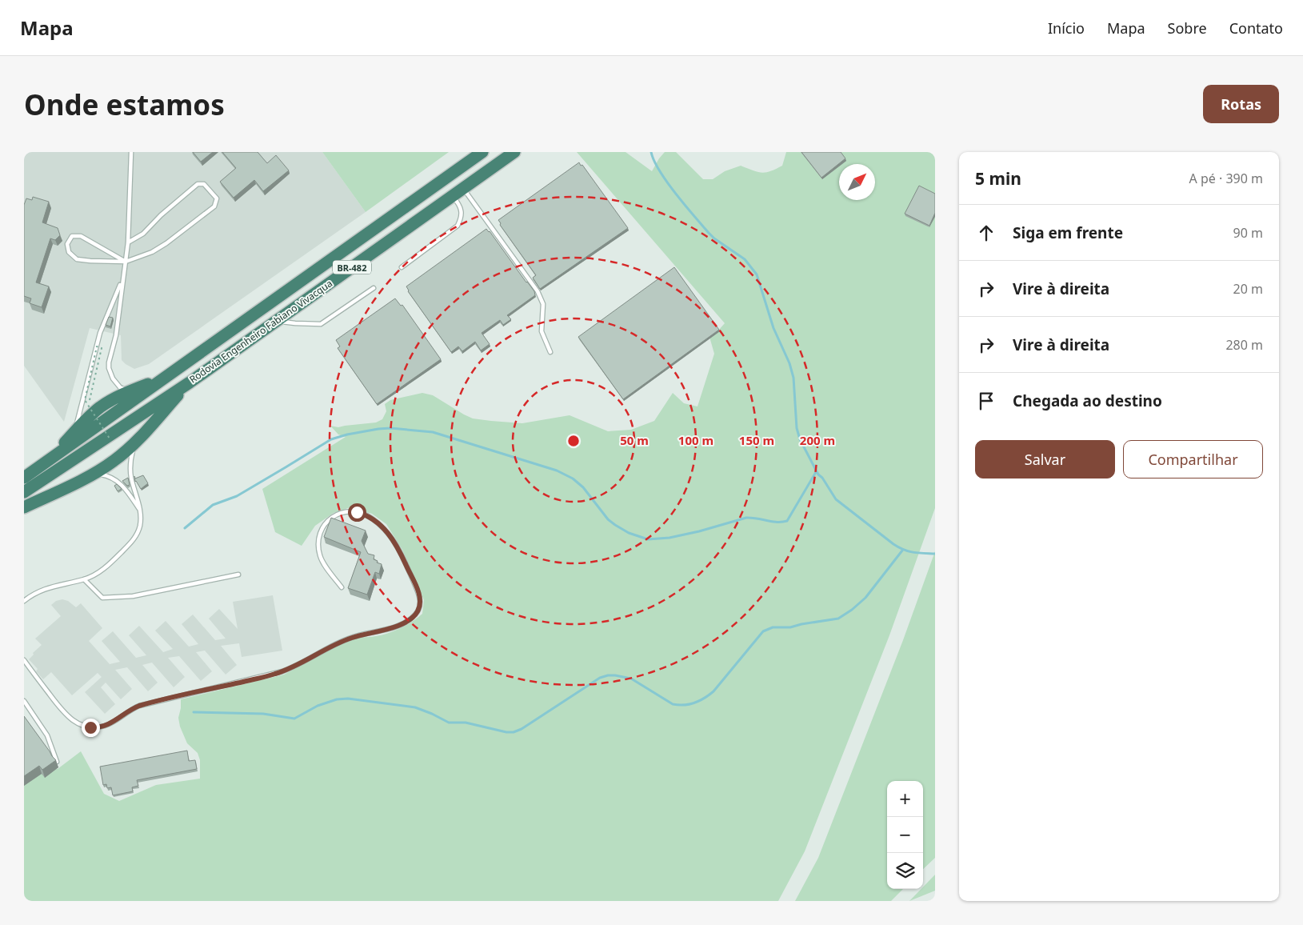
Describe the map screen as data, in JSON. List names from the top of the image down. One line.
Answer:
{"streets":{"highway":["BR-482","Rodovia Engenheiro Fabiano Vivacqua"]},"north":"top right","page":{"header":"Mapa","nav":["Início","Mapa","Sobre","Contato"],"buttons":["Rotas",["Salvar","Compartilhar"]],"title":"Onde estamos","heading":["5 min","A pé · 390 m"],"list":[["Siga em frente","90 m"],["Vire à direita","20 m"],["Vire à direita","280 m"],"Chegada ao destino"],"map_buttons":["+","−"]},"rings":["50 m","100 m","150 m","200 m"]}
